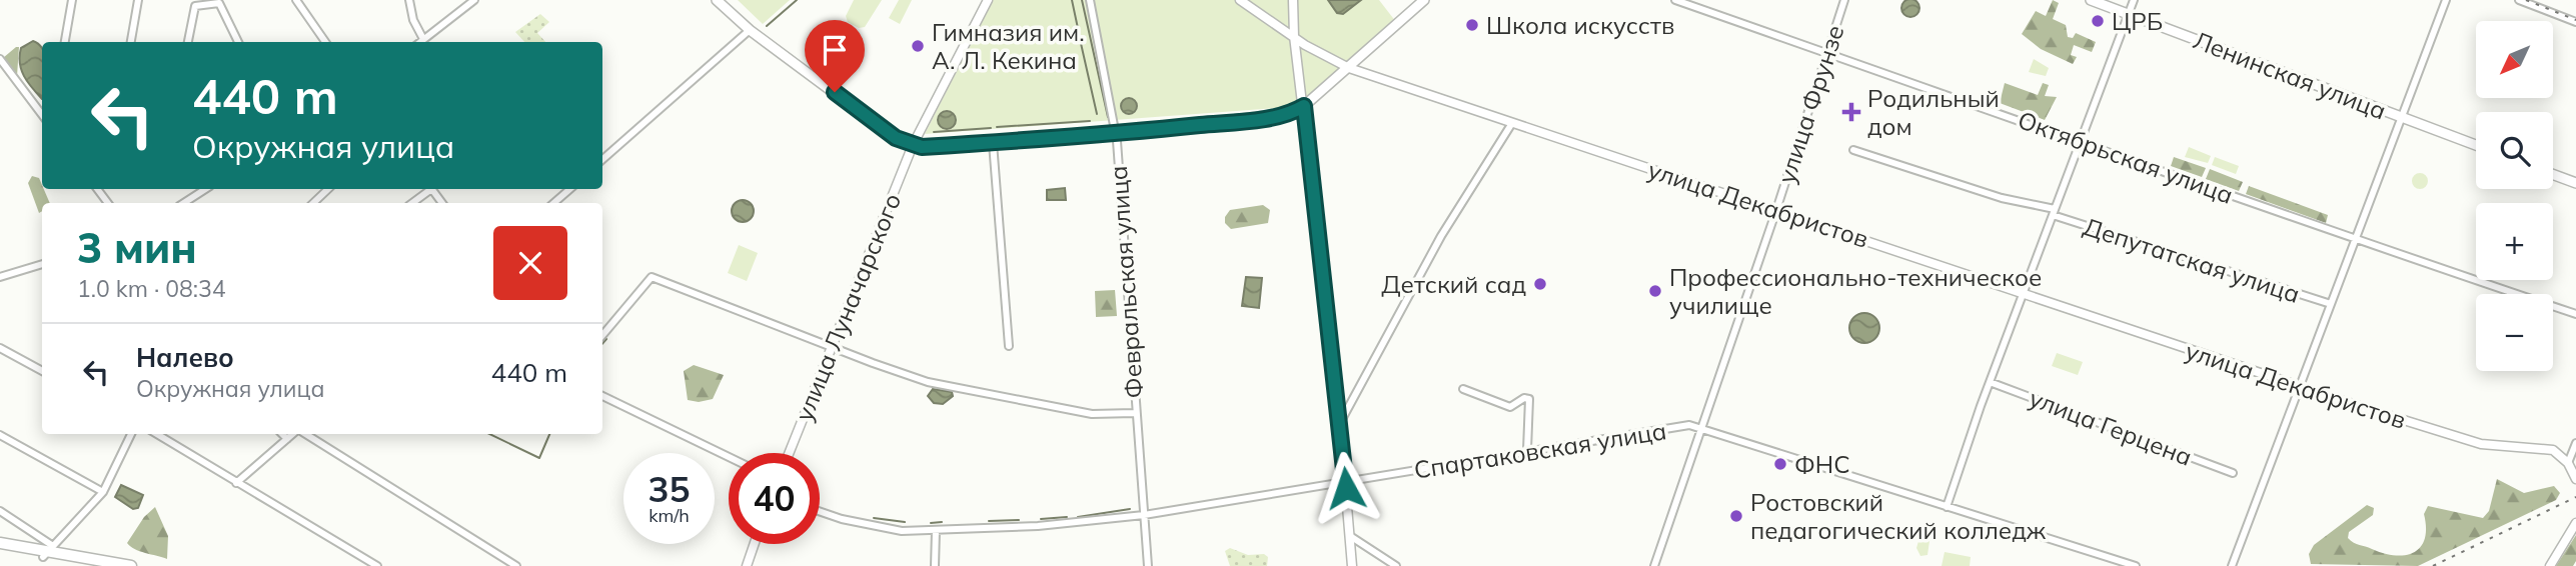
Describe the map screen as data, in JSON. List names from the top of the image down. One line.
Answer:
{"streets":{"main road":["Ленинская улица"],"street":["улица Фрунзе","Октябрьская улица","улица Декабристов","Депутатская улица","Февральская улица","улица Луначарского","улица Герцена","Спартаковская улица"]},"crossings":[["улица Фрунзе","Октябрьская улица"],["улица Фрунзе","улица Декабристов"],["улица Фрунзе","Спартаковская улица"],["Февральская улица","Спартаковская улица"]],"places":{"other":["ЦРБ","Школа искусств","Гимназия им. А. Л. Кекина","Детский сад","Профессионально-техническое училище","ФНС","Ростовский педагогический колледж"],"health":["Родильный дом"]},"north":"bottom left","page":{"map_buttons":["+","−"],"turn":["440 m","Окружная улица"],"heading":["3 мин","1.0 km · 08:34"],"list":[{"name":"Налево","note":"Окружная улица","value":"440 m"}],"speed":"35 km/h","limit":"40"}}
